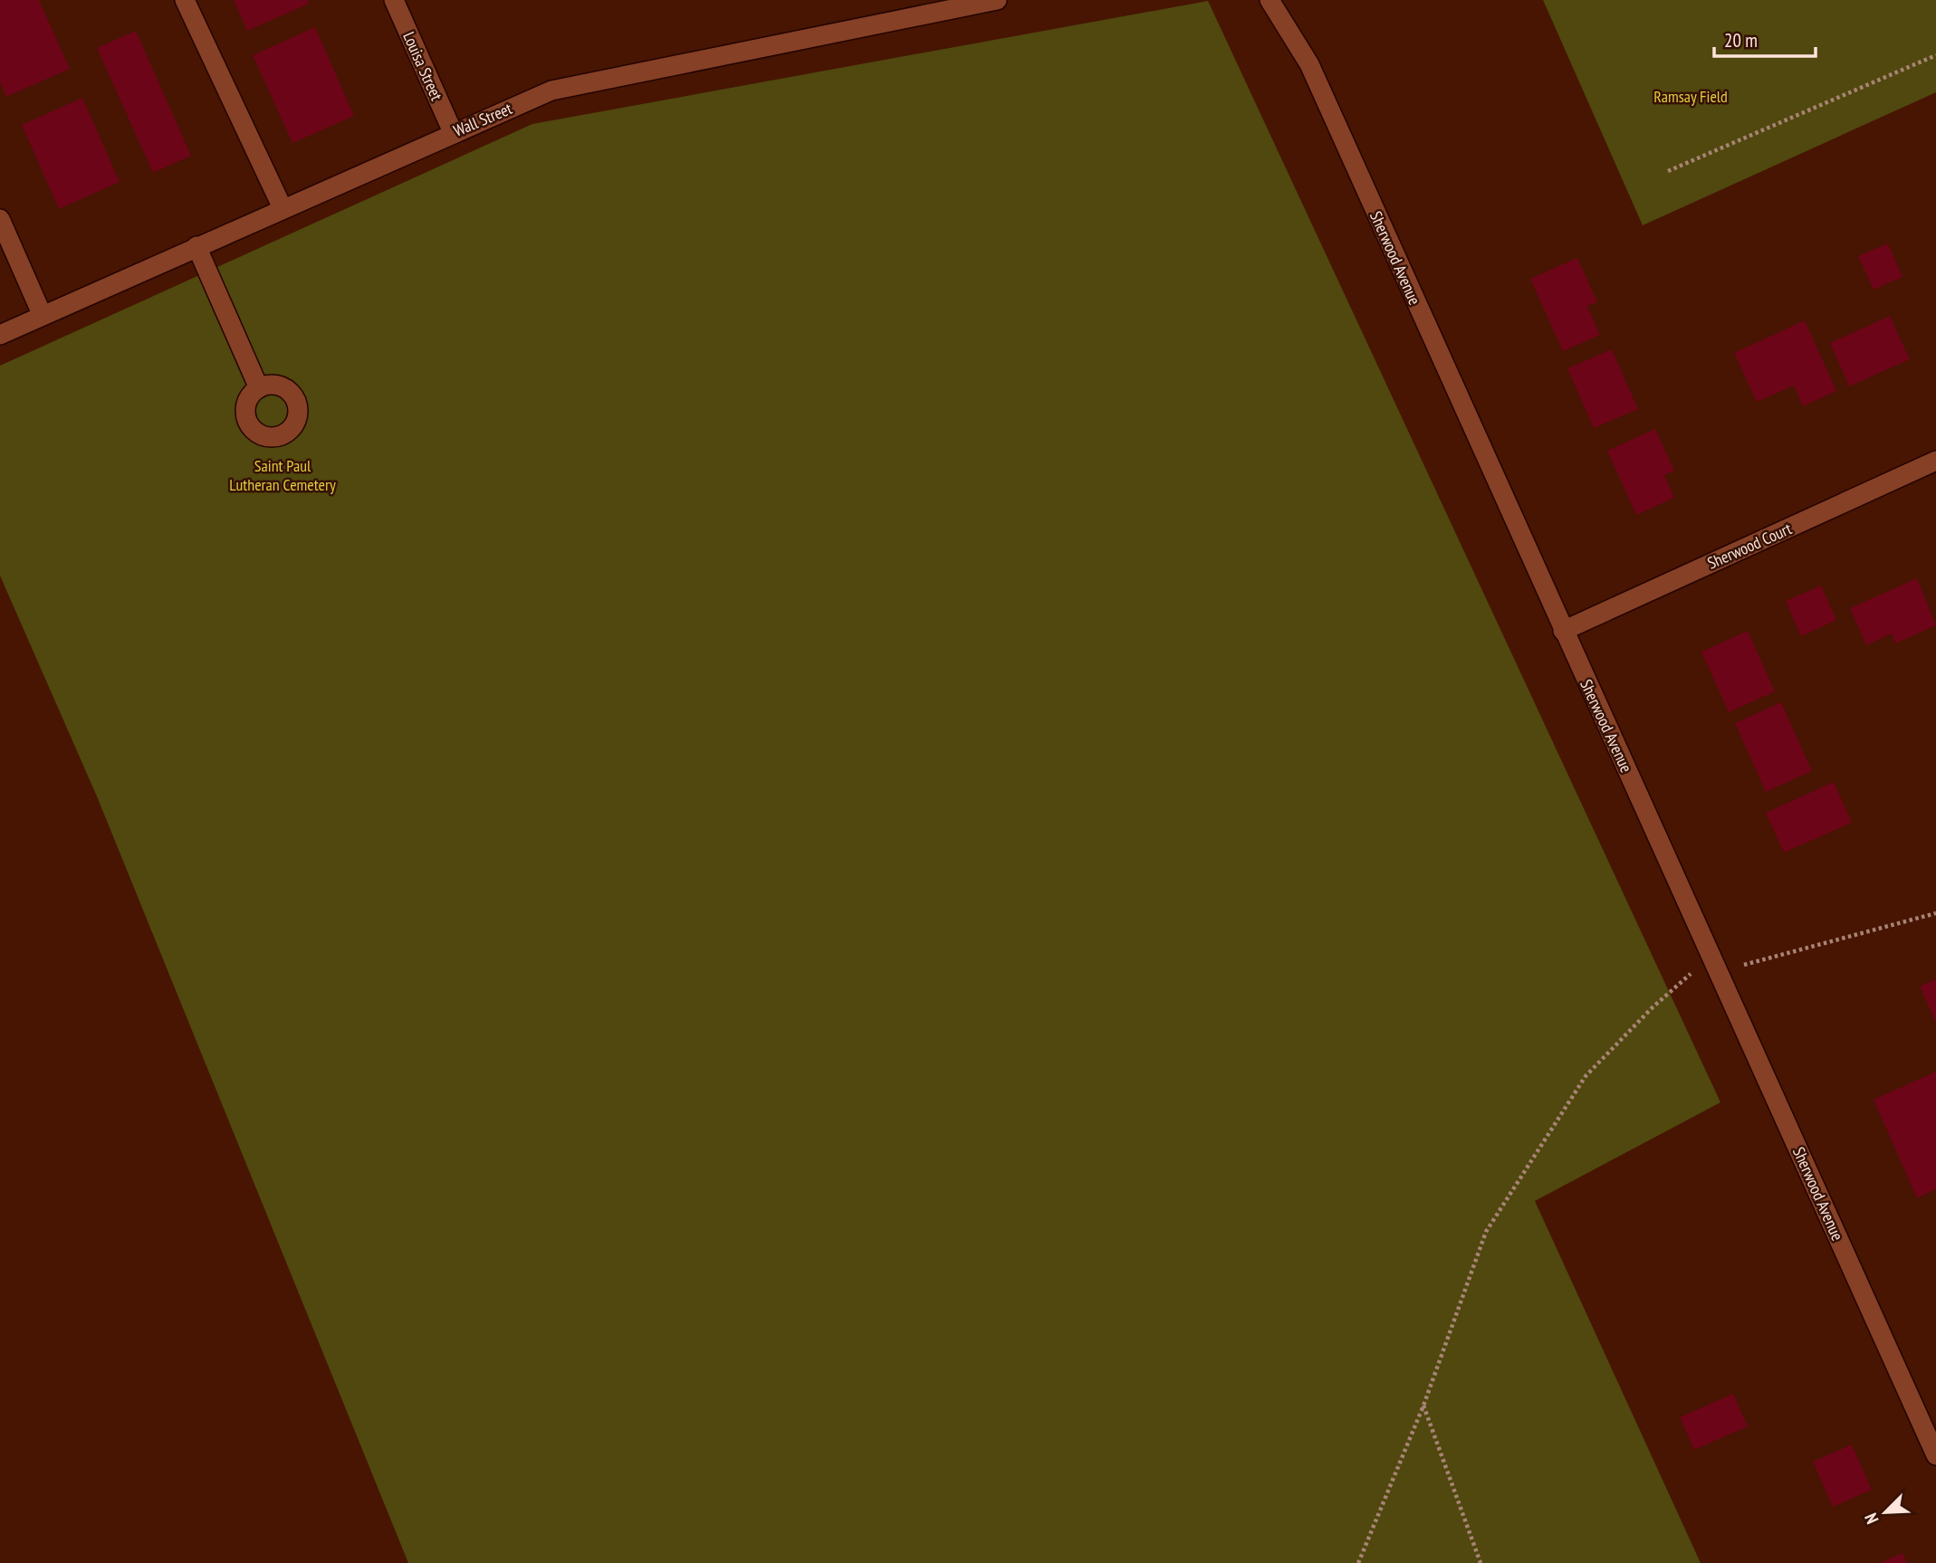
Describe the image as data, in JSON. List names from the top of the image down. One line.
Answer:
{"streets":{"street":["Louisa Street","Wall Street","Sherwood Avenue","Sherwood Court"]},"crossings":[["Louisa Street","Wall Street"],["Sherwood Avenue","Sherwood Court"]],"parks":["Ramsay Field","Saint Paul Lutheran Cemetery"],"scale_bar":"20 m","north":"bottom left"}
